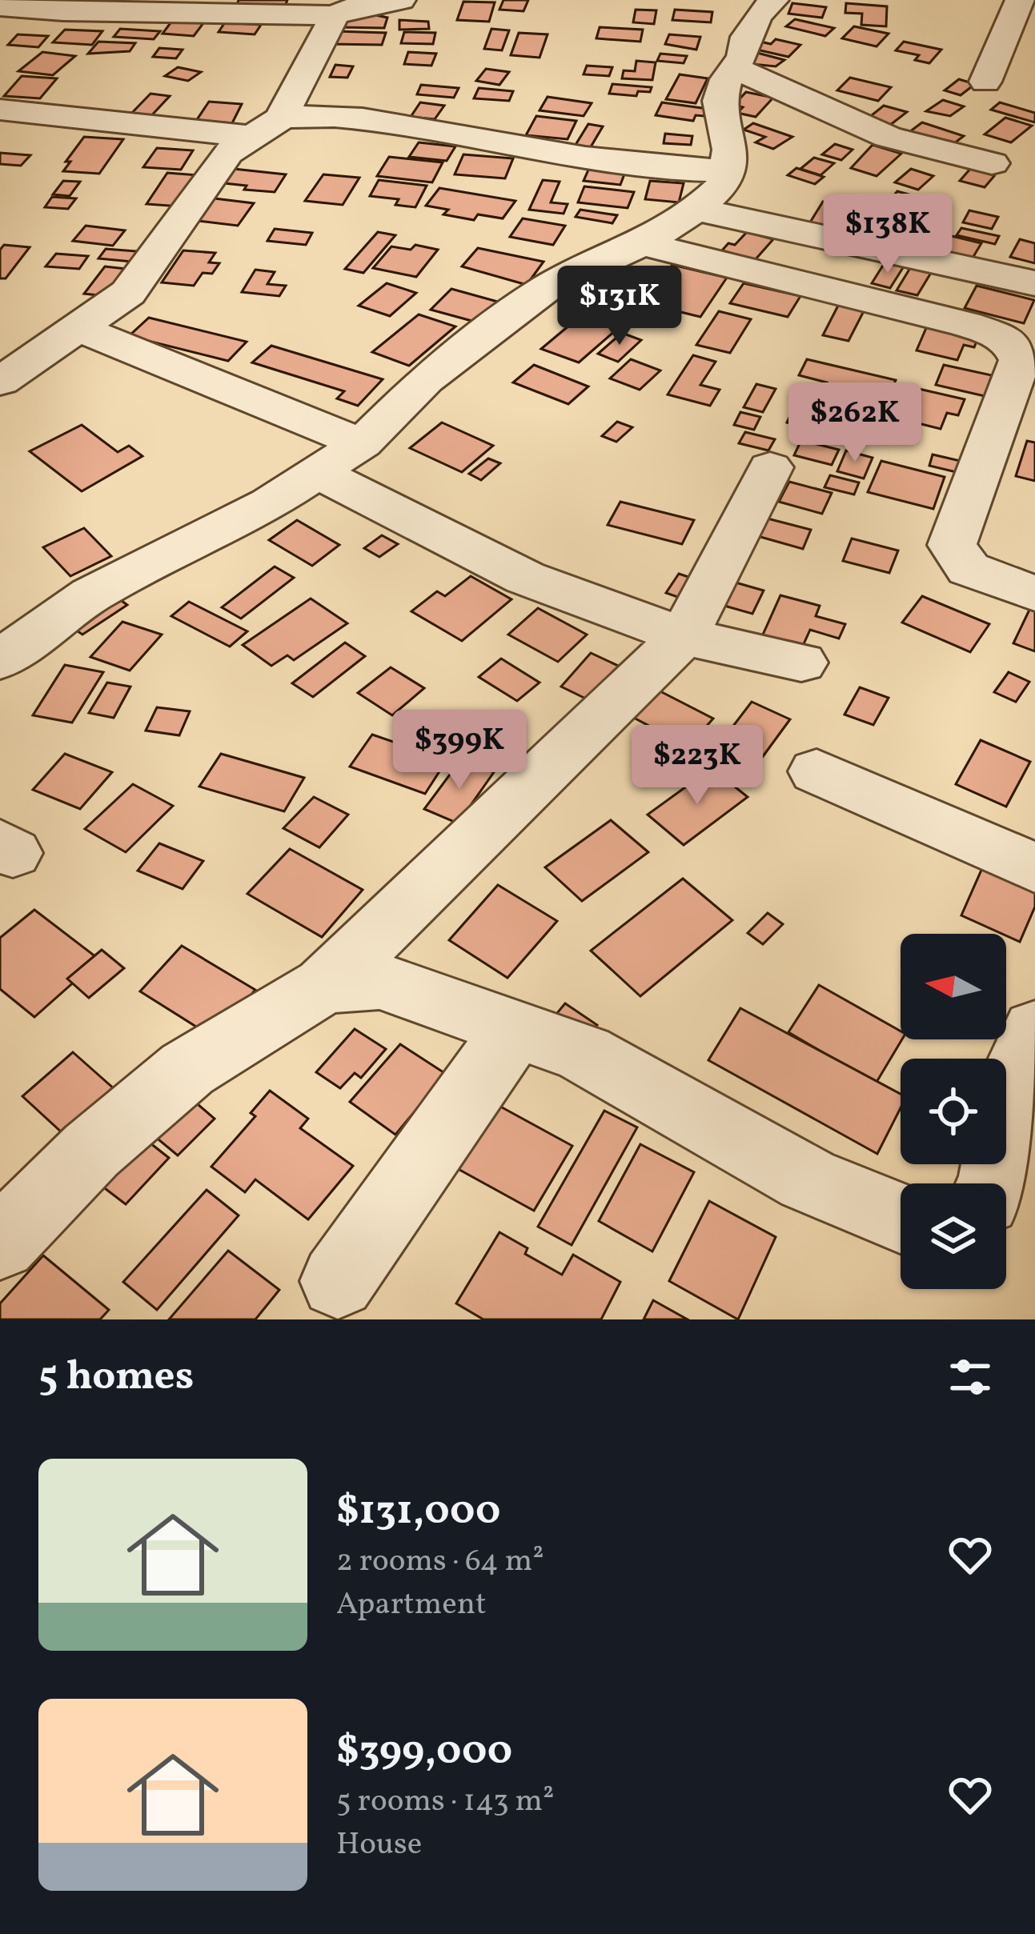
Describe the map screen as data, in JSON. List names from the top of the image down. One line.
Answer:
{"north":"left","page":{"price":["$138K","$131K","$262K","$399K","$223K"],"heading":"5 homes","list":[{"name":"$131,000","note":"2 rooms · 64 m² · Apartment"},{"name":"$399,000","note":"5 rooms · 143 m² · House"}]}}
